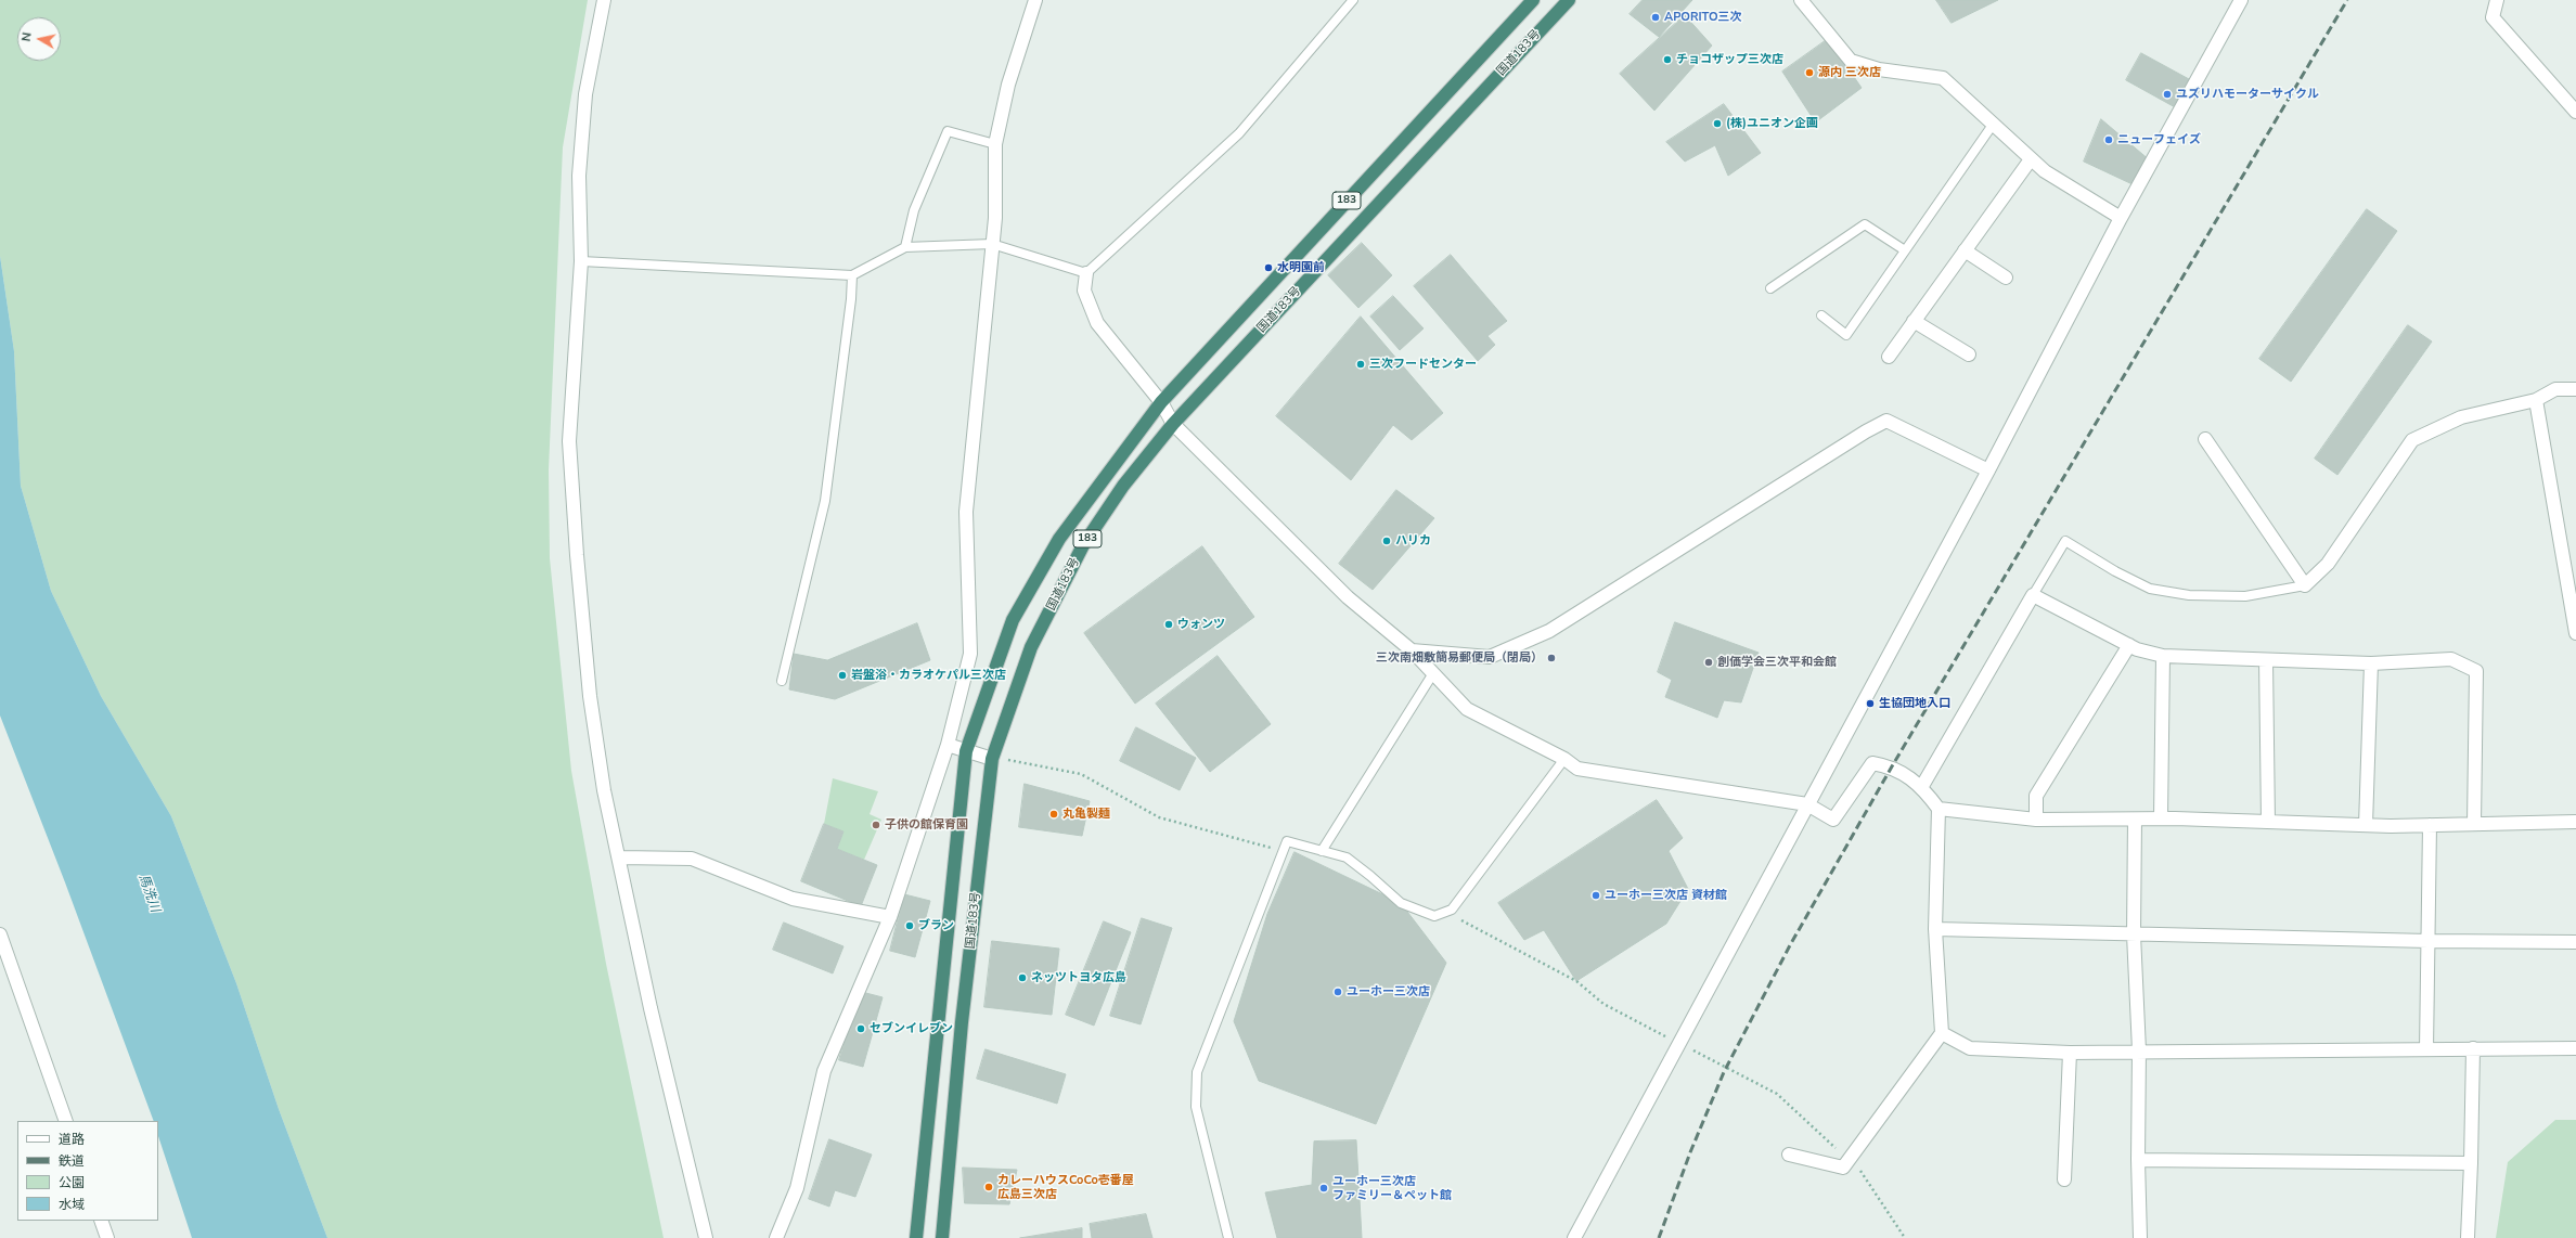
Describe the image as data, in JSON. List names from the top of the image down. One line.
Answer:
{"streets":{"highway":["国道183号","183"]},"water":["馬洗川"],"places":["APORITO三次","チョコザップ三次店","源内 三次店","ユズリハモーターサイクル","(株)ユニオン企画","ニューフェイズ","水明園前","三次フードセンター","ハリカ","ウォンツ","三次南畑敷簡易郵便局（閉局）","創価学会三次平和会館","岩盤浴・カラオケパル三次店","生協団地入口","丸亀製麺","子供の館保育園","ユーホー三次店 資材館","ブラン","ネッツトヨタ広島","ユーホー三次店","セブンイレブン","カレーハウスCoCo壱番屋 広島三次店","ユーホー三次店 ファミリー＆ペット館"],"legend":["道路","鉄道","公園","水域"],"north":"left"}
